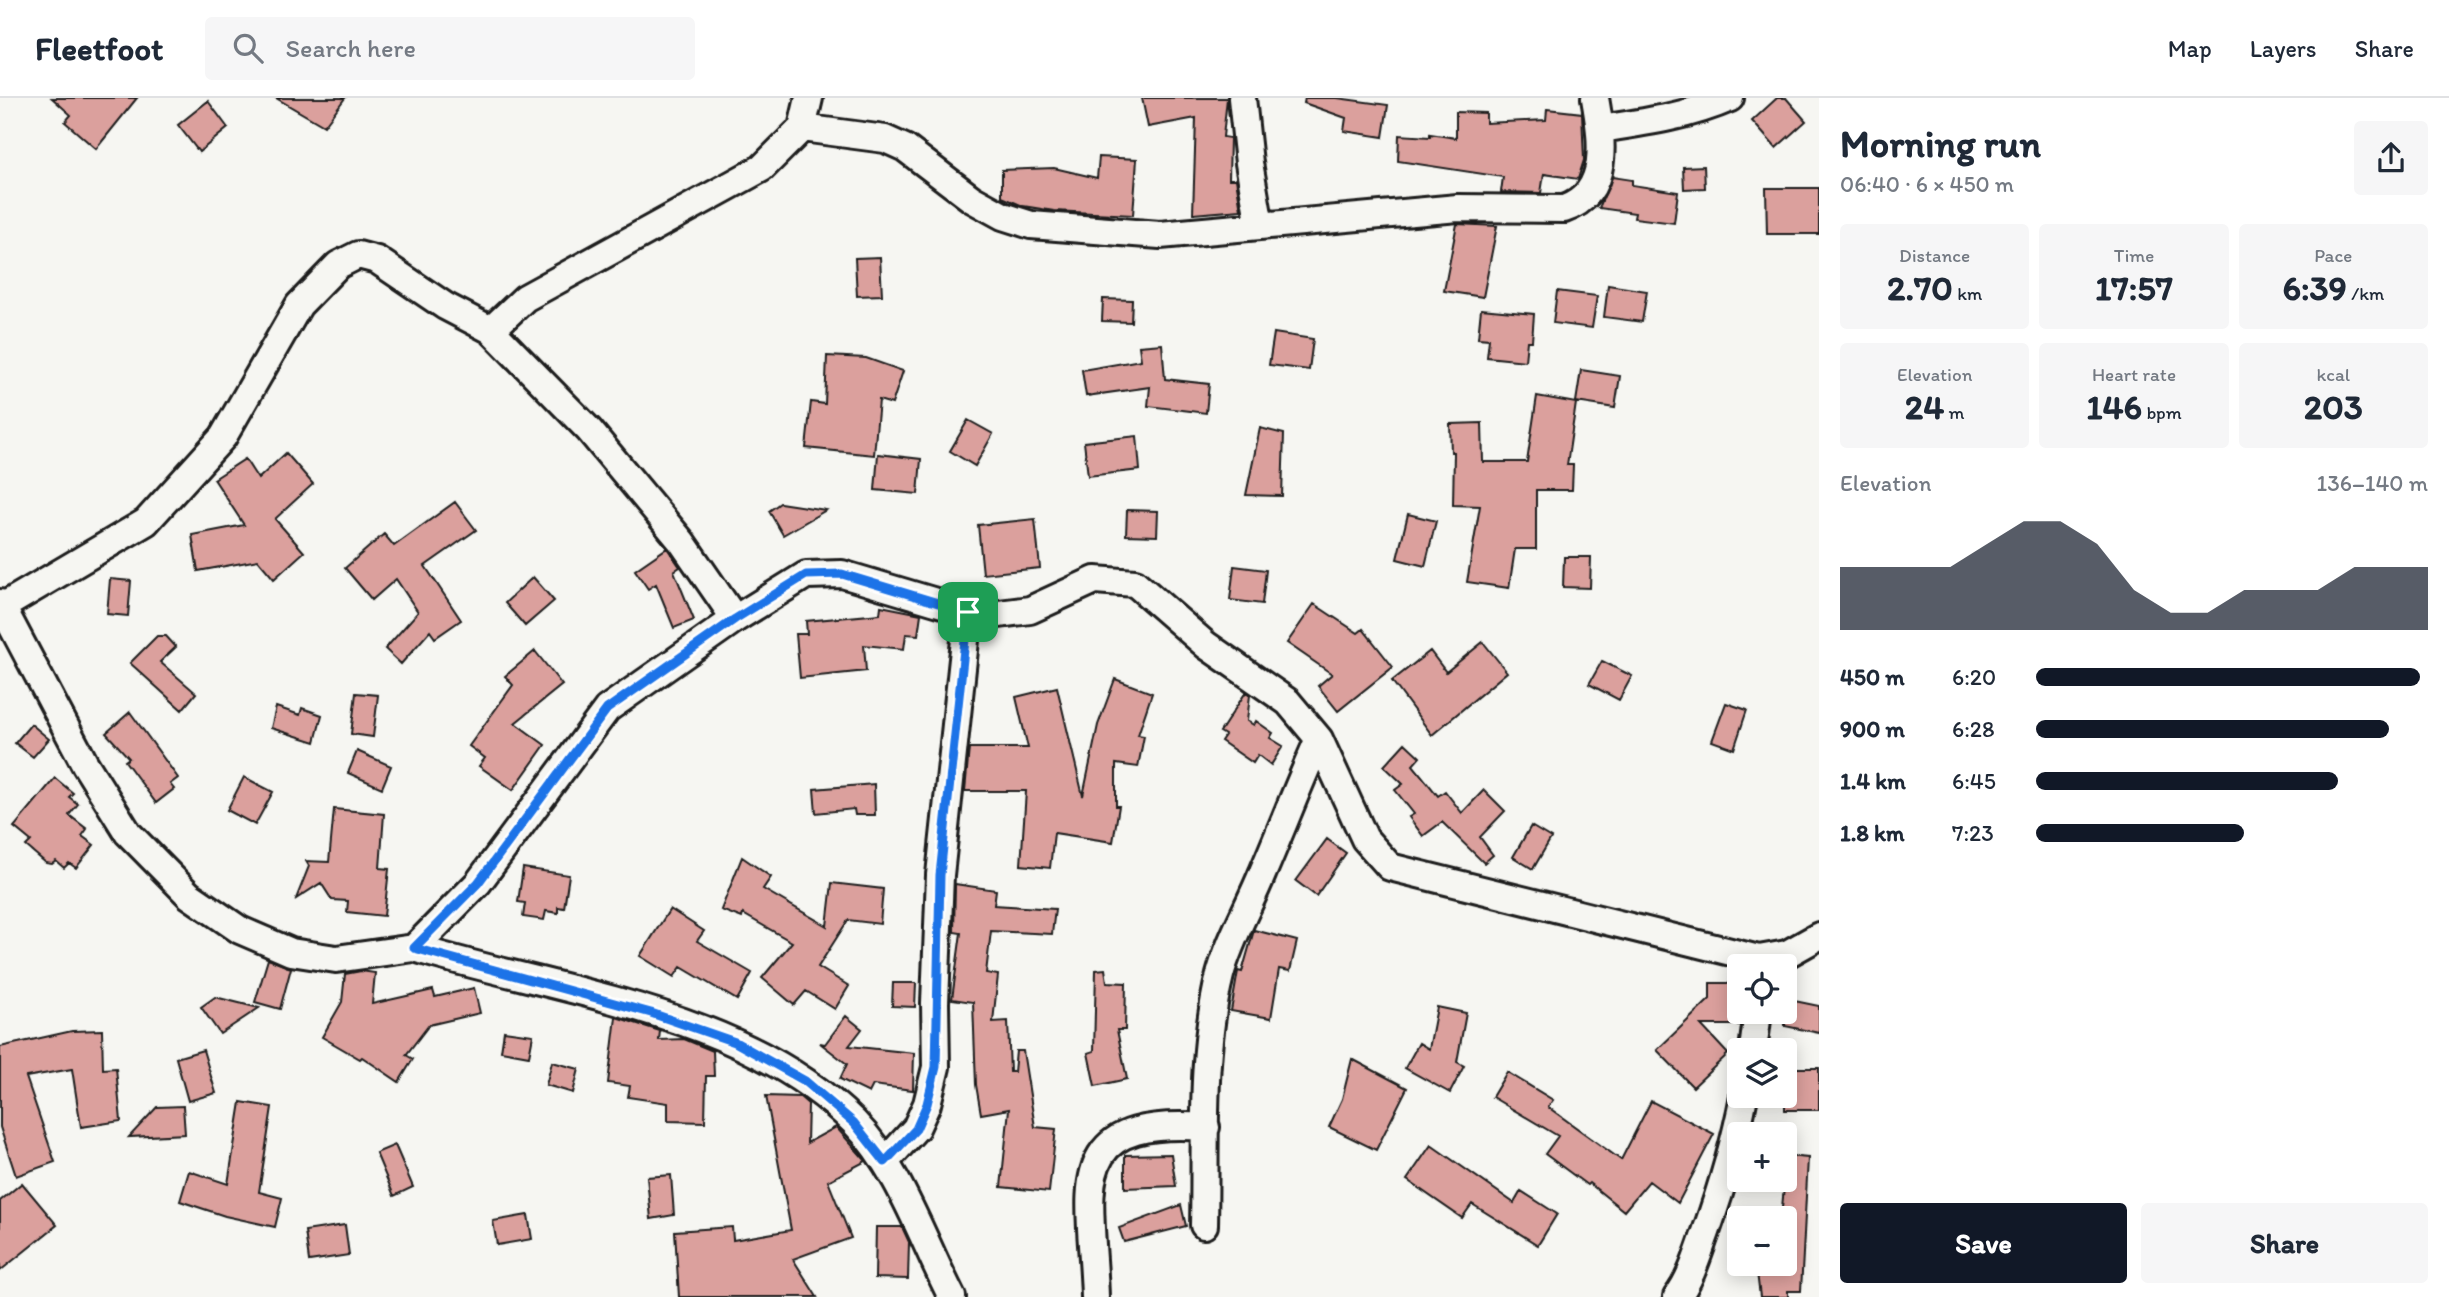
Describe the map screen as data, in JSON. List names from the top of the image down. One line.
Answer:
{"page":{"header":"Fleetfoot","search":"Search here","nav":["Map","Layers","Share"],"heading":["Morning run","06:40 · 6 × 450 m"],"stats":[["Distance","2.70 km"],["Time","17:57"],["Pace","6:39 /km"],["Elevation","24 m"],["Heart rate","146 bpm"],["kcal","203"]],"chart":["Elevation","136–140 m"],"list":[{"name":"450 m","note":"6:20"},{"name":"900 m","note":"6:28"},{"name":"1.4 km","note":"6:45"},{"name":"1.8 km","note":"7:23"}],"map_buttons":["+","−"],"buttons":["Save","Share"]}}
